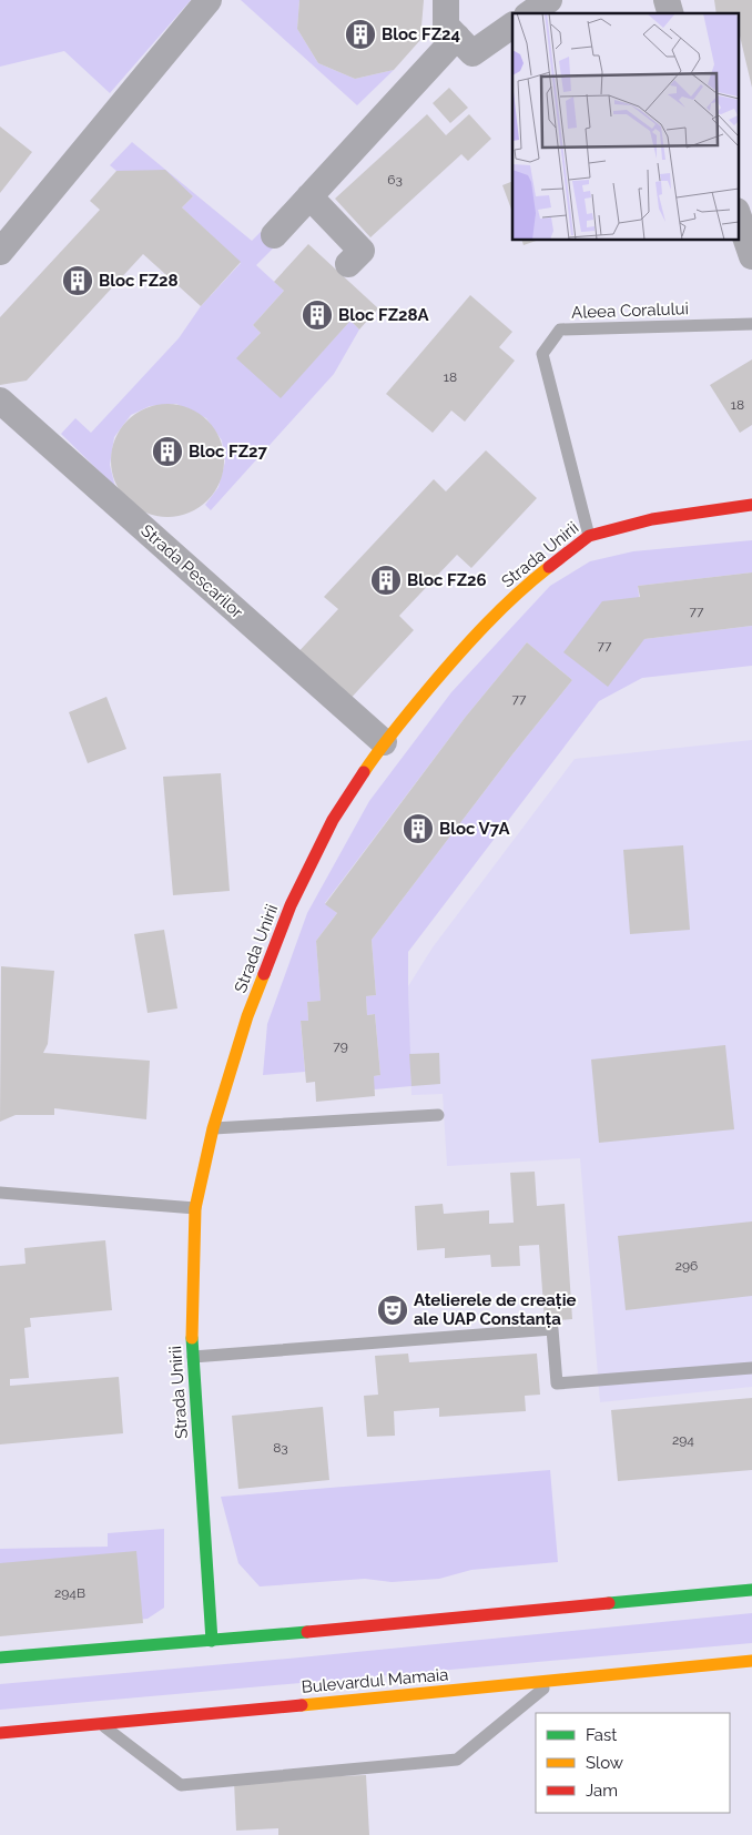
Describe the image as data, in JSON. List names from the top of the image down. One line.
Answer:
{"streets":{"main road":["Strada Unirii","Bulevardul Mamaia"],"street":["Strada Pescarilor"],"lane":["Aleea Coralului"]},"crossings":[["Aleea Coralului","Strada Unirii"],["Strada Unirii","Strada Pescarilor"]],"places":{"building":["Bloc FZ24","Bloc FZ28","Bloc FZ28A","Bloc FZ27","Bloc FZ26","Bloc V7A"],"theatre":["Atelierele de creație ale UAP Constanța"]},"house_numbers":["63","18","18","77","77","77","79","296","294","83","294B"],"legend":["Fast","Slow","Jam"]}
